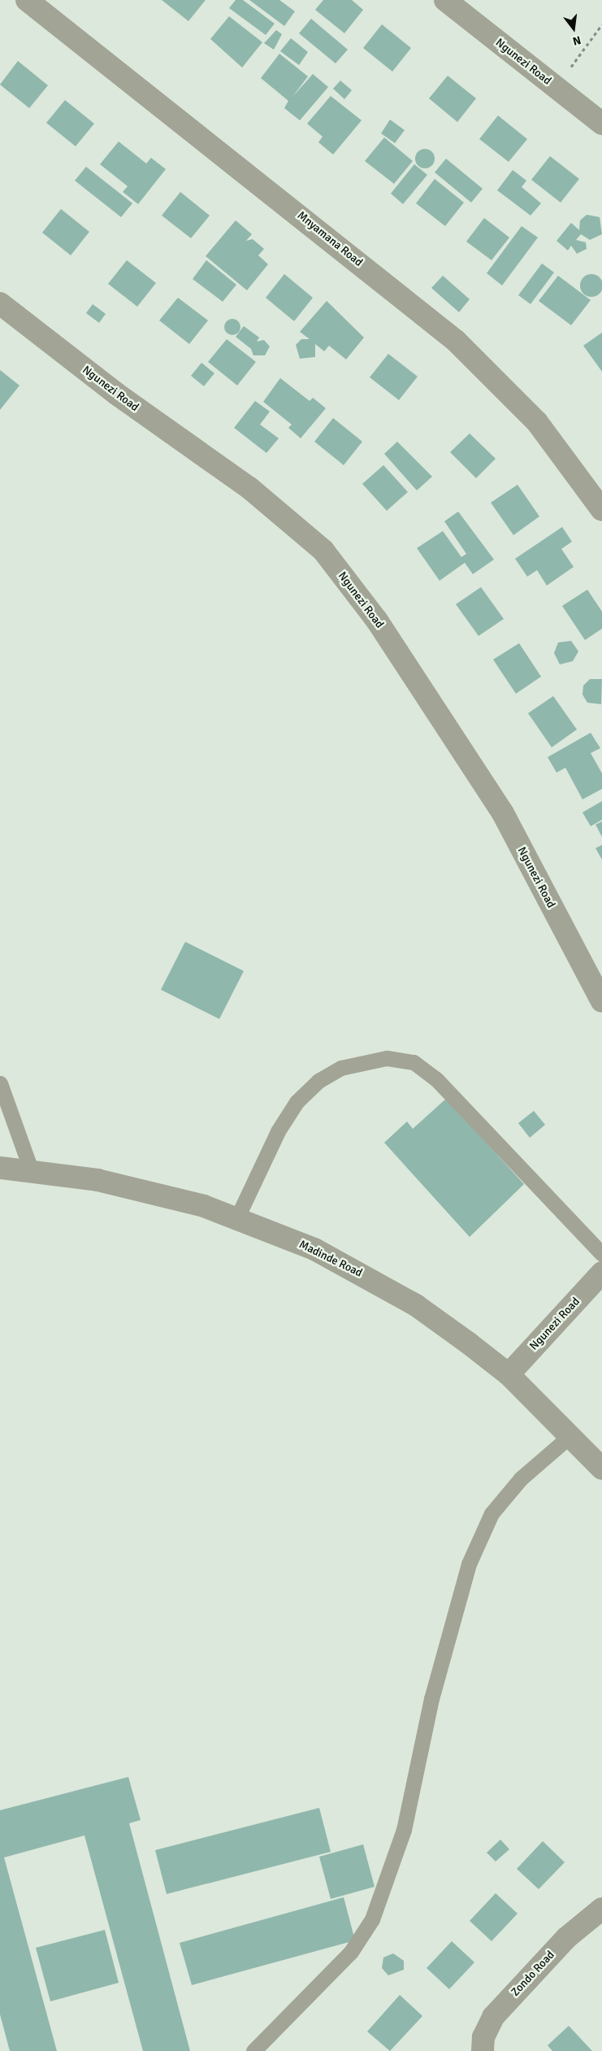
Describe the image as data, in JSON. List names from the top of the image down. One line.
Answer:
{"streets":{"street":["Ngunezi Road","Mnyamana Road","Madinde Road","Zondo Road"]},"crossings":[["Ngunezi Road","Madinde Road"]],"north":"bottom"}
